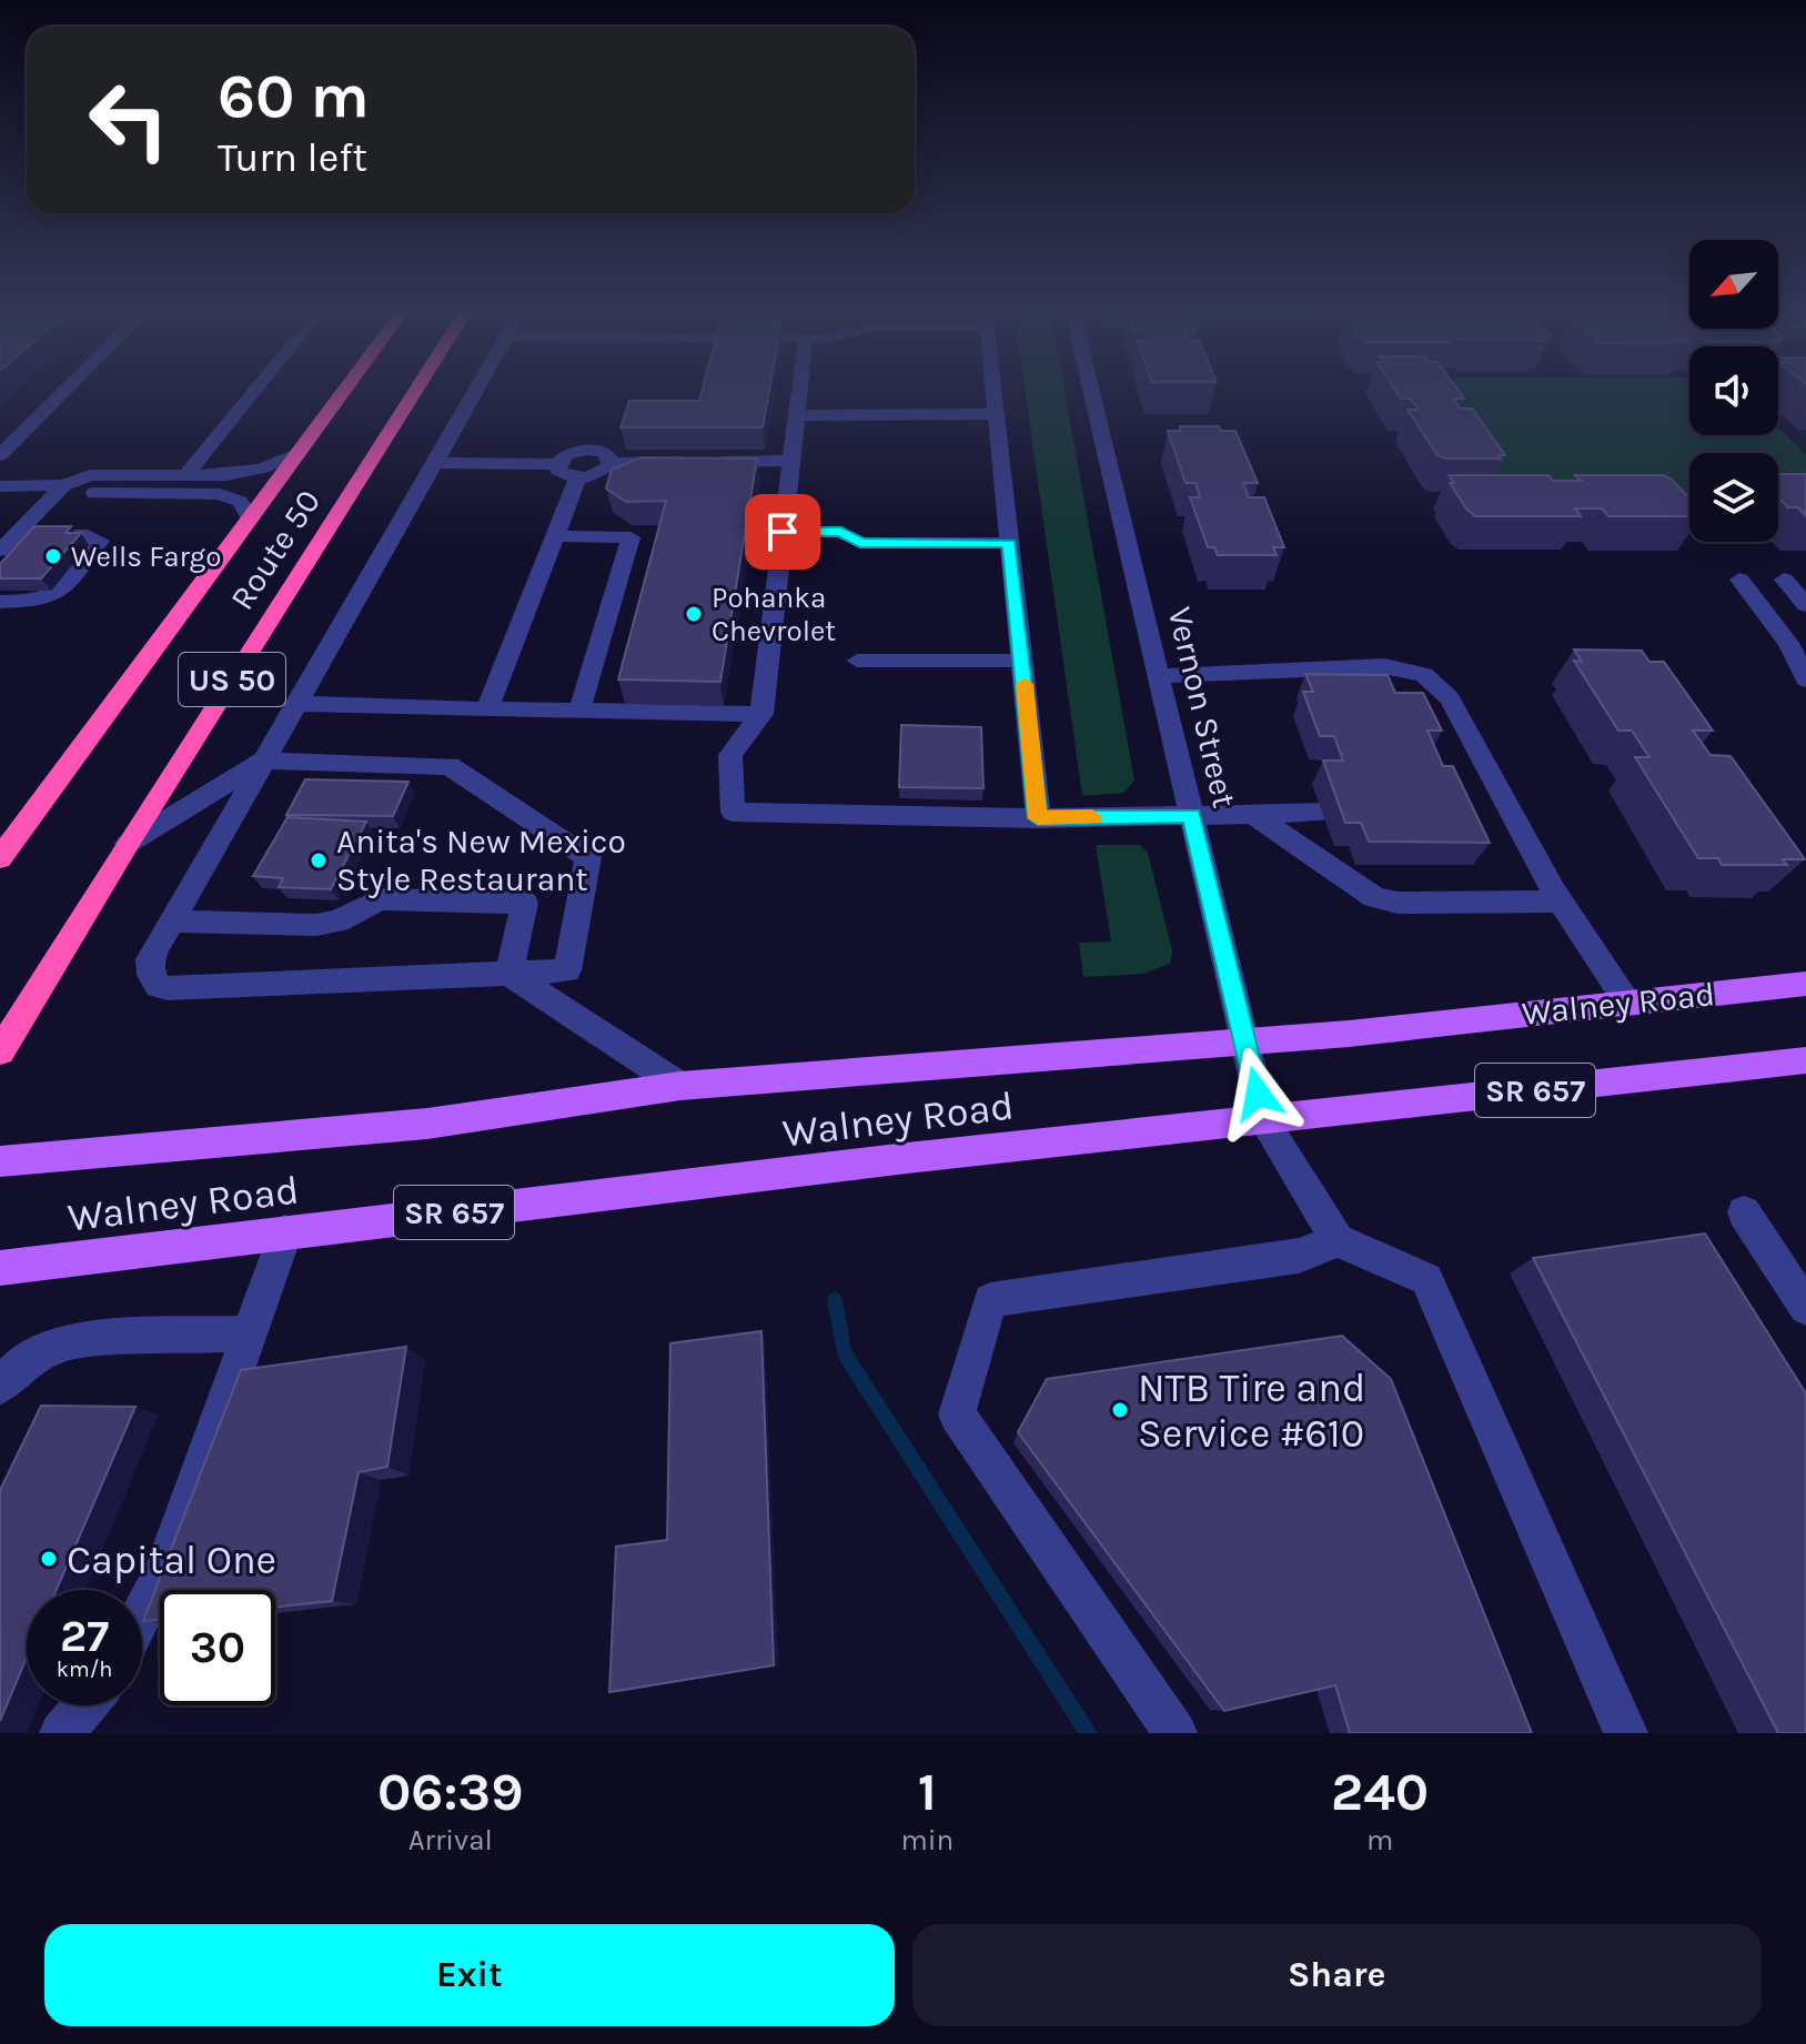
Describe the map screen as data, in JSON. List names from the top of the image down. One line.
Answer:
{"streets":{"highway":["Route 50","US 50"],"main road":["Walney Road","SR 657"],"street":["Vernon Street"]},"crossings":[["Vernon Street","Walney Road"]],"places":["Wells Fargo","Pohanka Chevrolet","Anita's New Mexico Style Restaurant","NTB Tire and Service #610","Capital One"],"north":"bottom left","page":{"turn":["60 m","Turn left"],"speed":"27 km/h","limit":"30","eta":["06:39","Arrival","1","min","240","m"],"buttons":["Exit","Share"]}}
